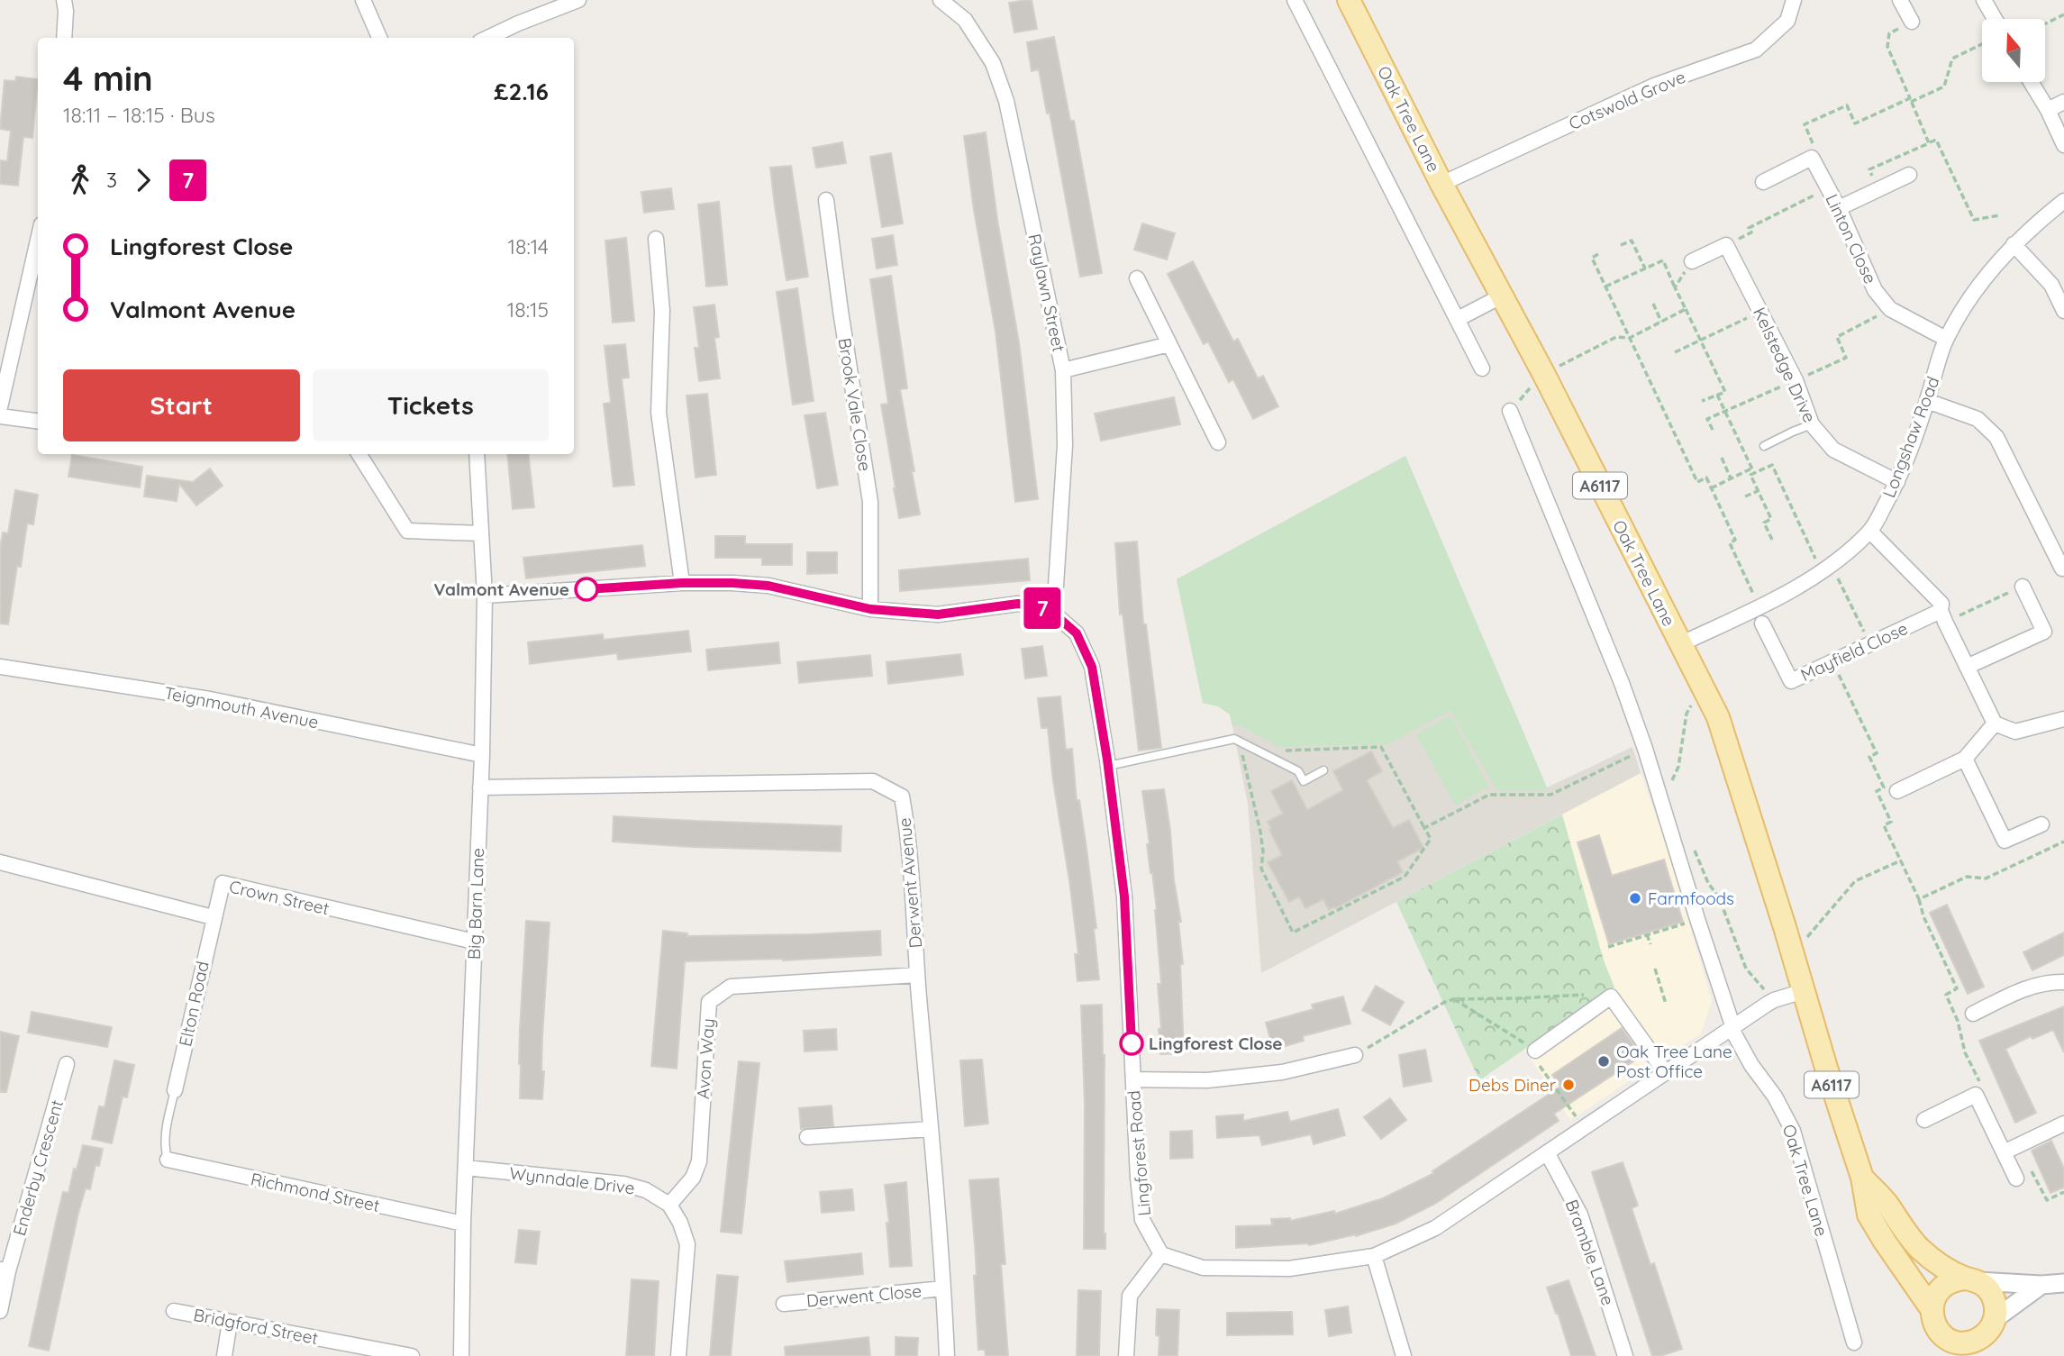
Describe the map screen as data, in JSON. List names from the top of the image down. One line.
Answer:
{"streets":{"main road":["Oak Tree Lane","A6117"],"street":["Cotswold Grove","Linton Close","Raylawn Street","Kelstedge Drive","Brook Vale Close","Longshaw Road","Mayfield Close","Teignmouth Avenue","Derwent Avenue","Crown Street","Big Barn Lane","Elton Road","Avon Way","Lingforest Road","Enderby Crescent","Wynndale Drive","Richmond Street","Bramble Lane","Derwent Close","Bridgford Street"]},"crossings":[["Cotswold Grove","Oak Tree Lane"],["Oak Tree Lane","Longshaw Road"],["Linton Close","Longshaw Road"],["Raylawn Street","Lingforest Road"],["Kelstedge Drive","Longshaw Road"],["Teignmouth Avenue","Big Barn Lane"],["Derwent Avenue","Big Barn Lane"],["Derwent Avenue","Avon Way"],["Derwent Avenue","Derwent Close"],["Crown Street","Big Barn Lane"],["Crown Street","Elton Road"],["Big Barn Lane","Wynndale Drive"],["Big Barn Lane","Richmond Street"],["Avon Way","Wynndale Drive"]],"places":["Valmont Avenue","Farmfoods","Lingforest Close","Oak Tree Lane Post Office","Debs Diner"],"lines":["bus line 7"],"north":"top","page":{"on_map":"7","heading":["4 min","18:11 – 18:15 · Bus","£2.16"],"legs":["3","7"],"list":[{"name":"Lingforest Close","value":"18:14"},{"name":"Valmont Avenue","value":"18:15"}],"buttons":["Start","Tickets"]}}
